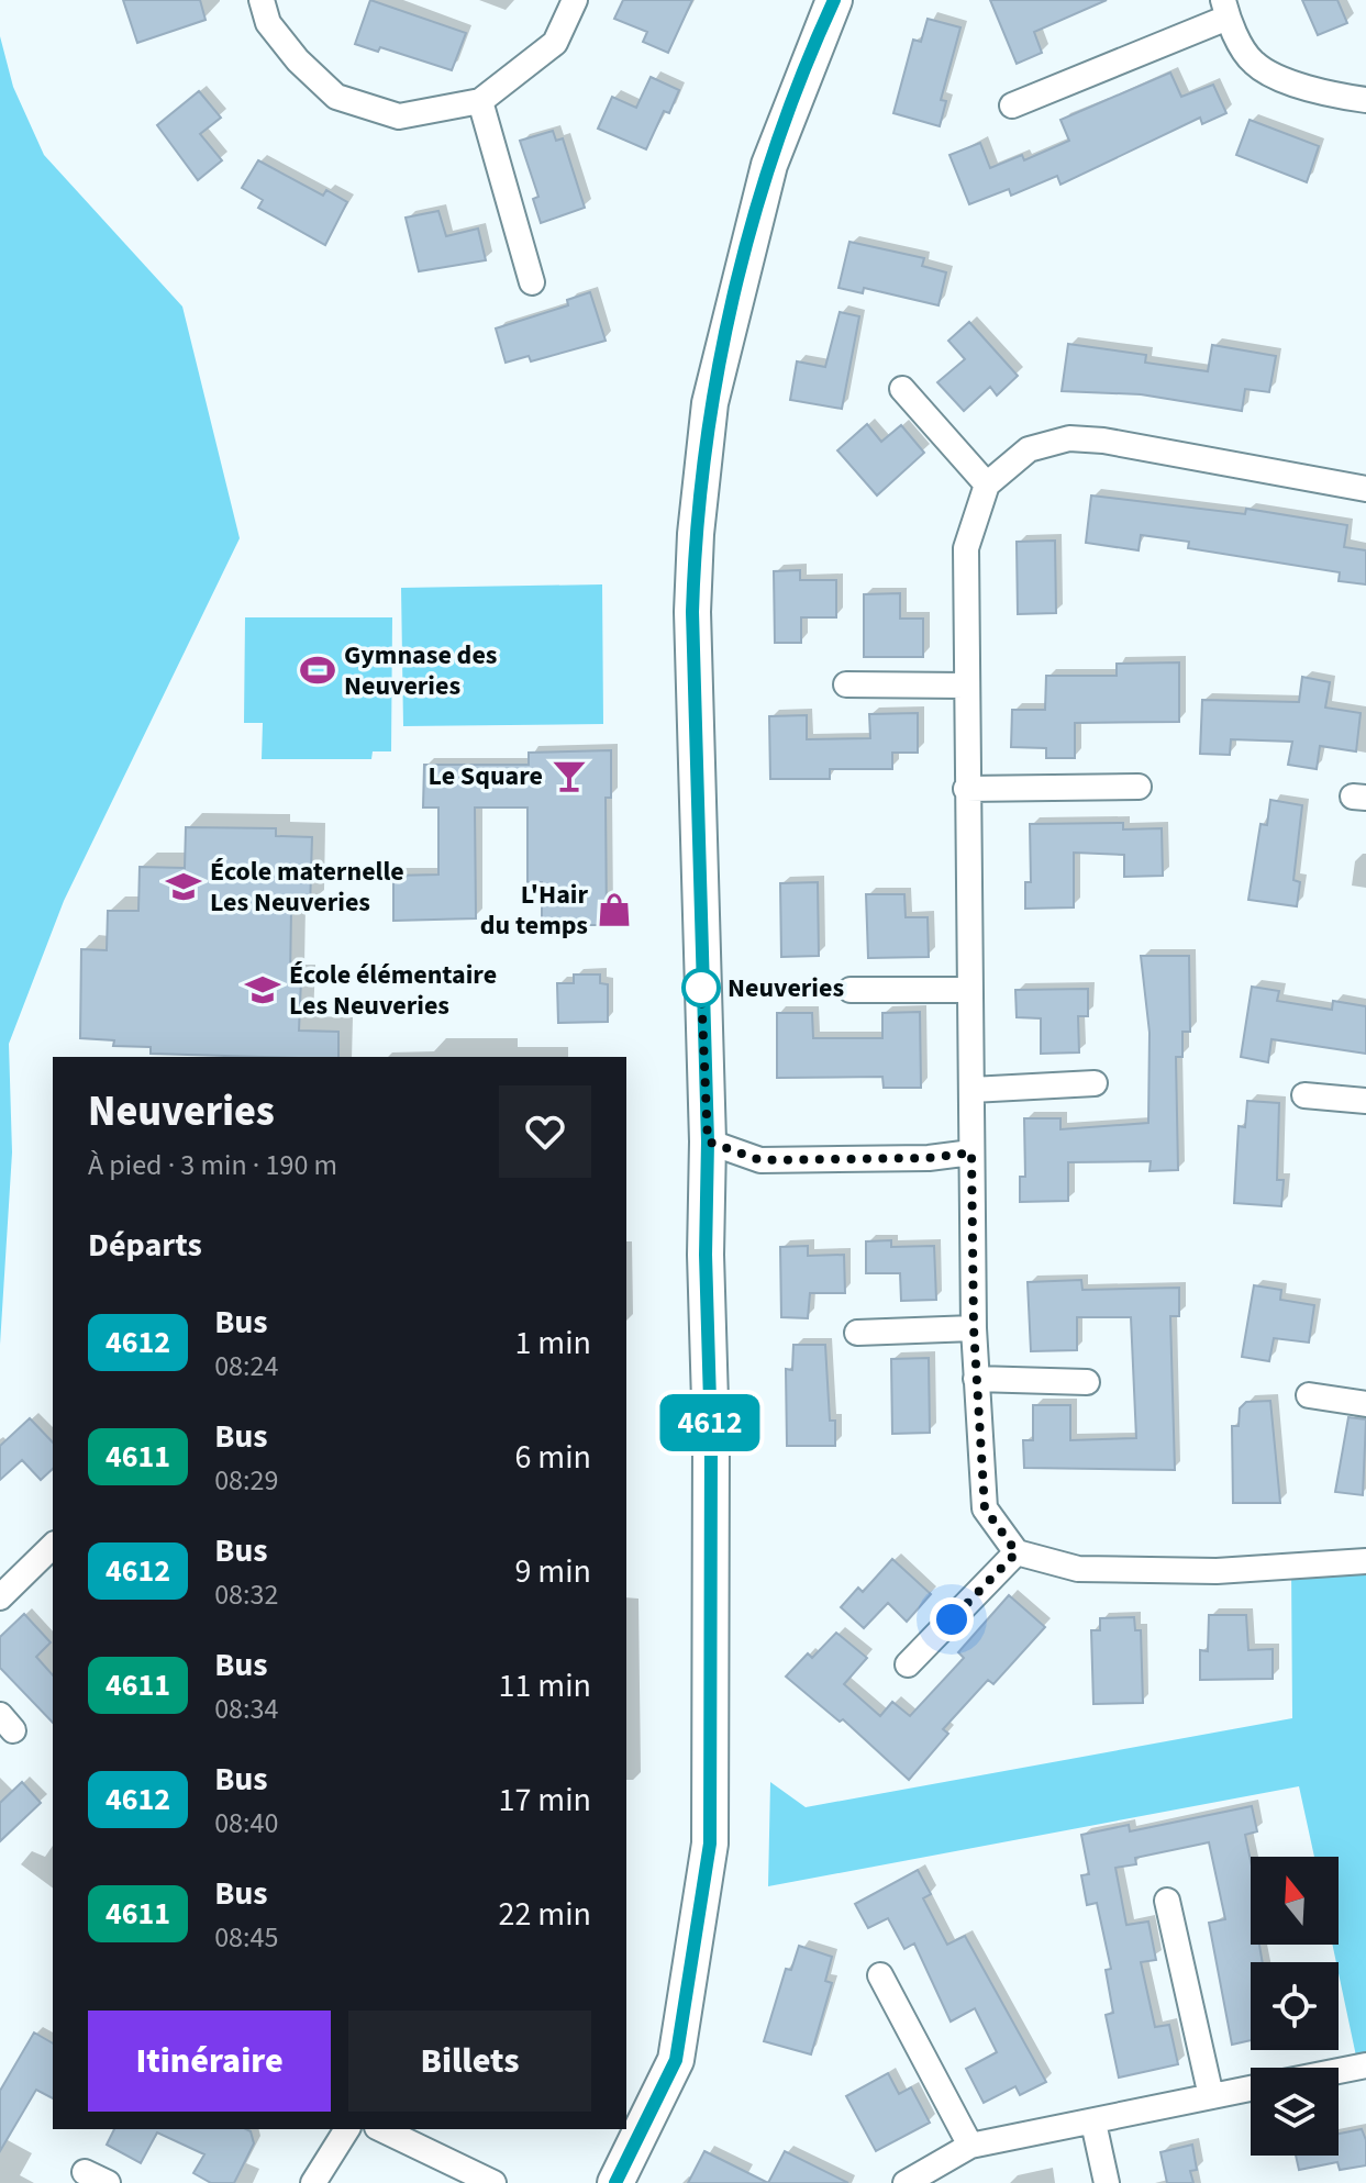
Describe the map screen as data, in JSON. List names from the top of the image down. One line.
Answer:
{"places":{"sports":["Gymnase des Neuveries"],"bar":["Le Square"],"school or university":["École maternelle Les Neuveries","École élémentaire Les Neuveries"],"shop":["L'Hair du temps"],"other":["Neuveries"]},"lines":["bus line 4612"],"north":"top","page":{"on_map":"4612","heading":[["Neuveries","À pied · 3 min · 190 m"],"Départs"],"list":[{"mark":"4612","name":"Bus","note":"08:24","value":"1 min"},{"mark":"4611","name":"Bus","note":"08:29","value":"6 min"},{"mark":"4612","name":"Bus","note":"08:32","value":"9 min"},{"mark":"4611","name":"Bus","note":"08:34","value":"11 min"},{"mark":"4612","name":"Bus","note":"08:40","value":"17 min"},{"mark":"4611","name":"Bus","note":"08:45","value":"22 min"}],"buttons":["Itinéraire","Billets"]}}
